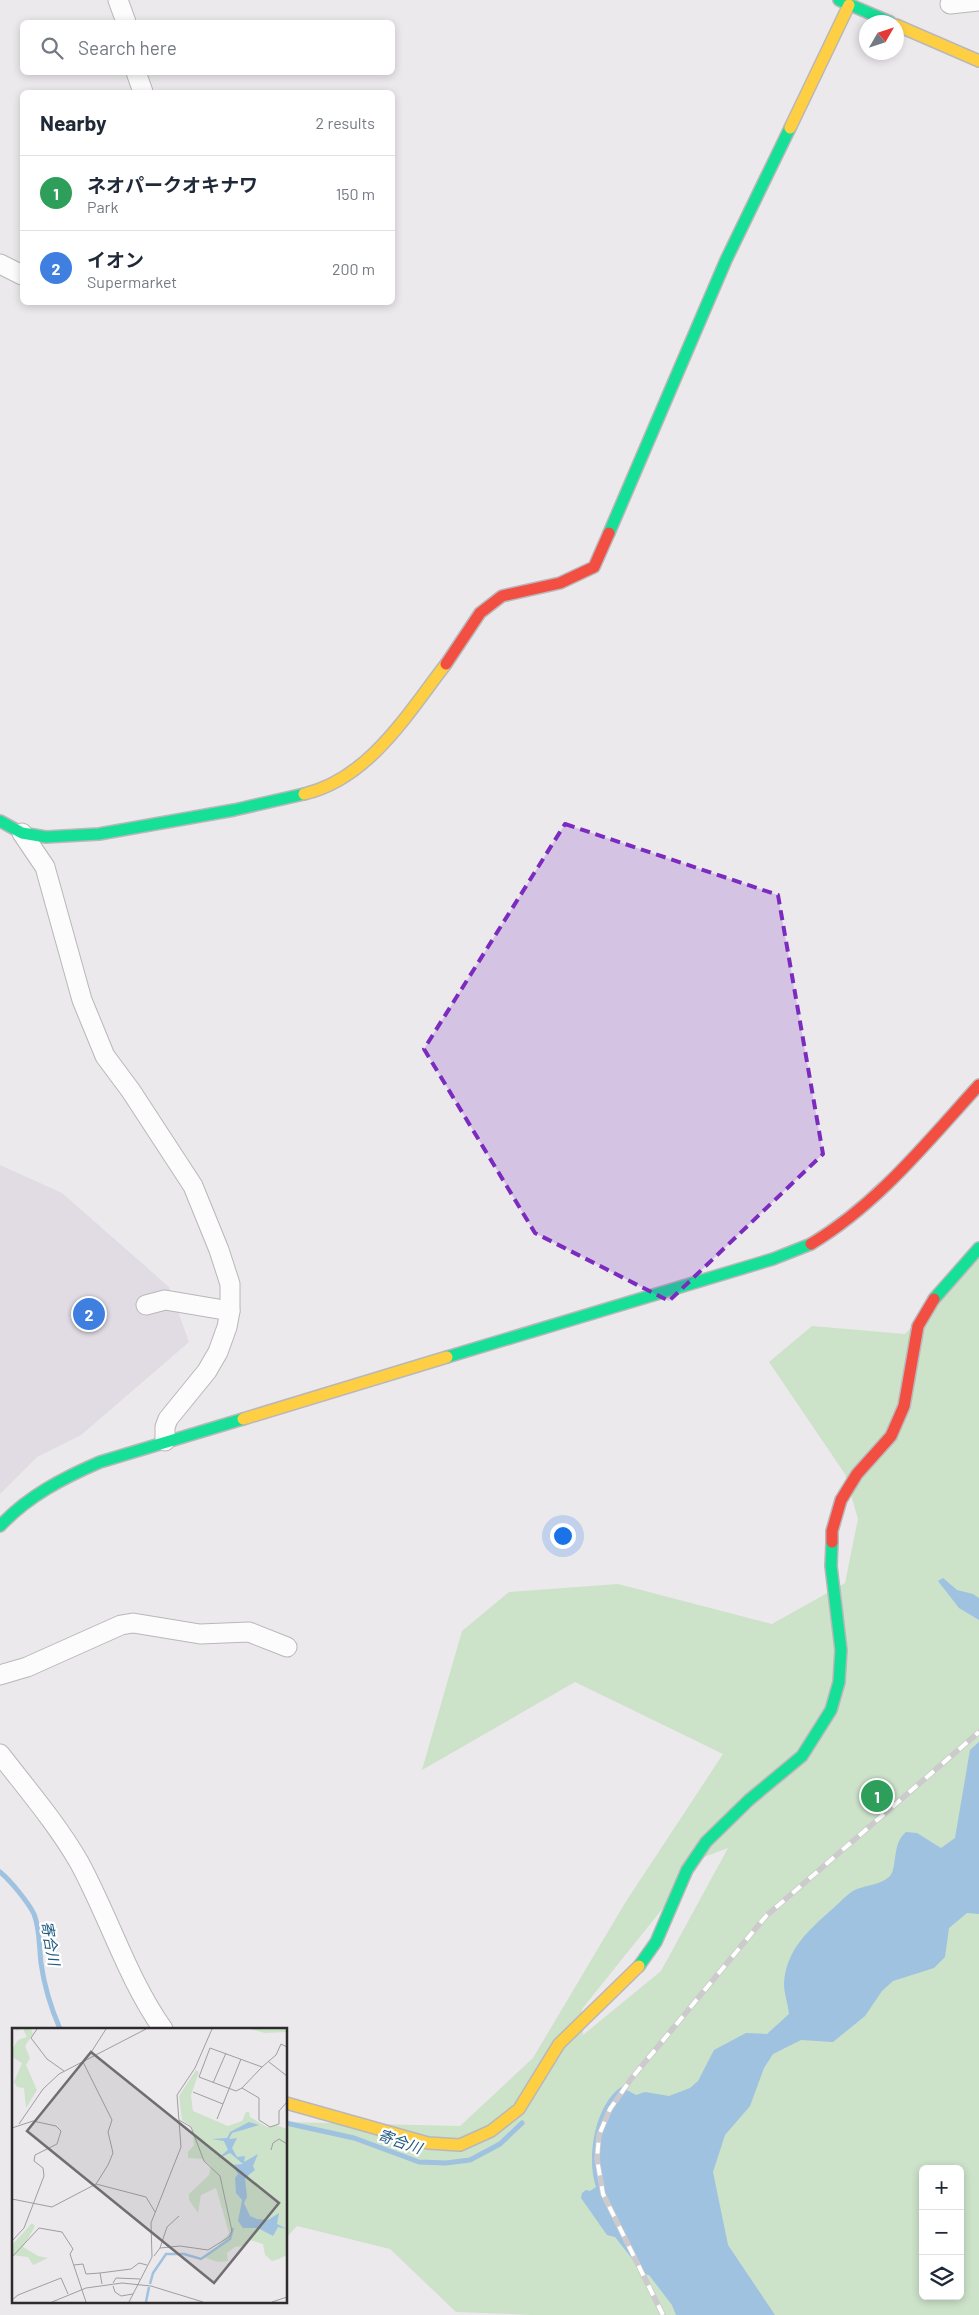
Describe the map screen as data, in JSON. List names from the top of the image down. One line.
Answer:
{"water":["寄合川"],"north":"top right","page":{"search":"Search here","heading":["Nearby","2 results"],"list":[{"mark":"1","name":"ネオパークオキナワ","note":"Park","value":"150 m"},{"mark":"2","name":"イオン","note":"Supermarket","value":"200 m"}],"pins":["2","1"],"map_buttons":["+","−"]}}
